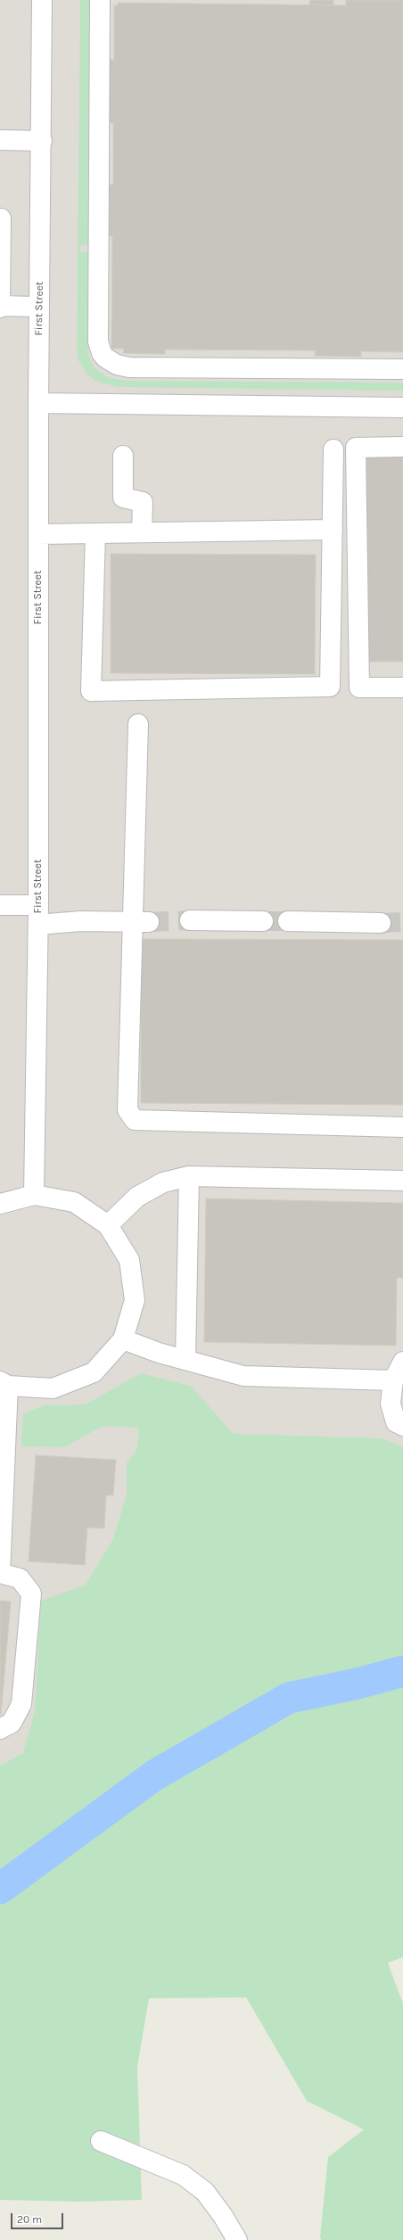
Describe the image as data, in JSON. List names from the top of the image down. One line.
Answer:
{"streets":{"street":["First Street"]},"scale_bar":"20 m"}
